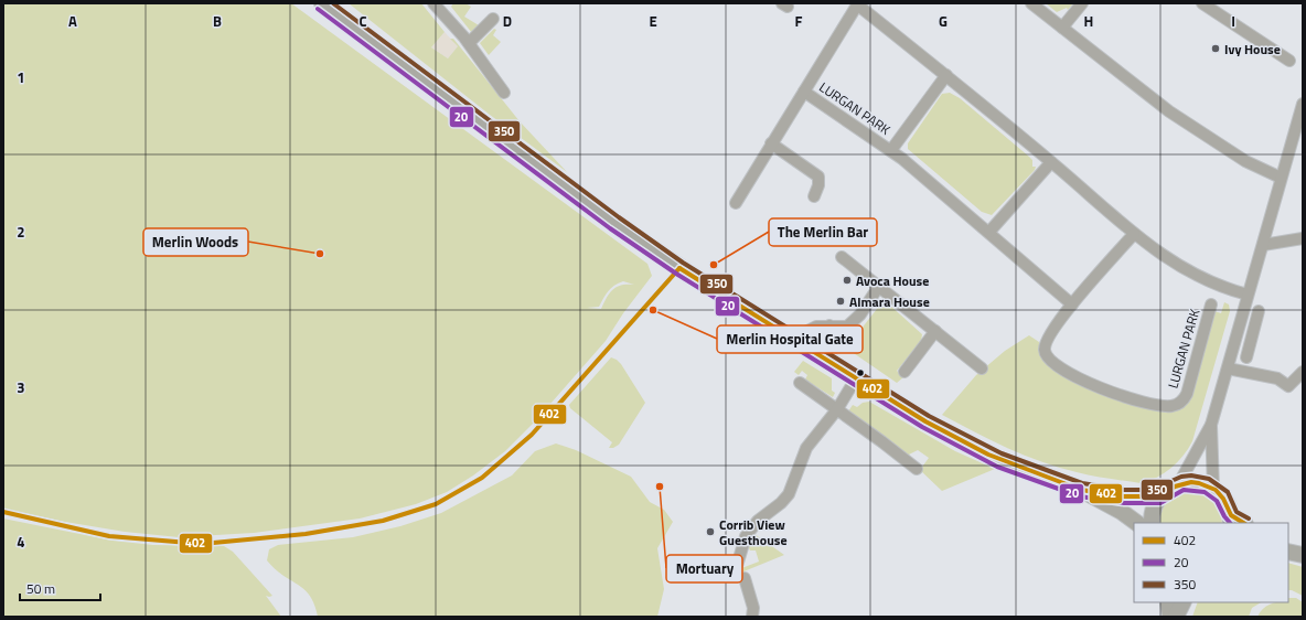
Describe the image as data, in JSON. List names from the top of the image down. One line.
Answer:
{"streets":{"street":["LURGAN PARK"]},"places":["Ivy House","Merlin Woods","The Merlin Bar","Avoca House","Almara House","Merlin Hospital Gate","Mortuary","Corrib View Guesthouse"],"lines":["transit line 350","transit line 20","transit line 402"],"legend":["402","20","350"],"scale_bar":"50 m","grid":{"columns":["A","B","C","D","E","F","G","H","I"],"rows":["1","2","3","4"]}}
